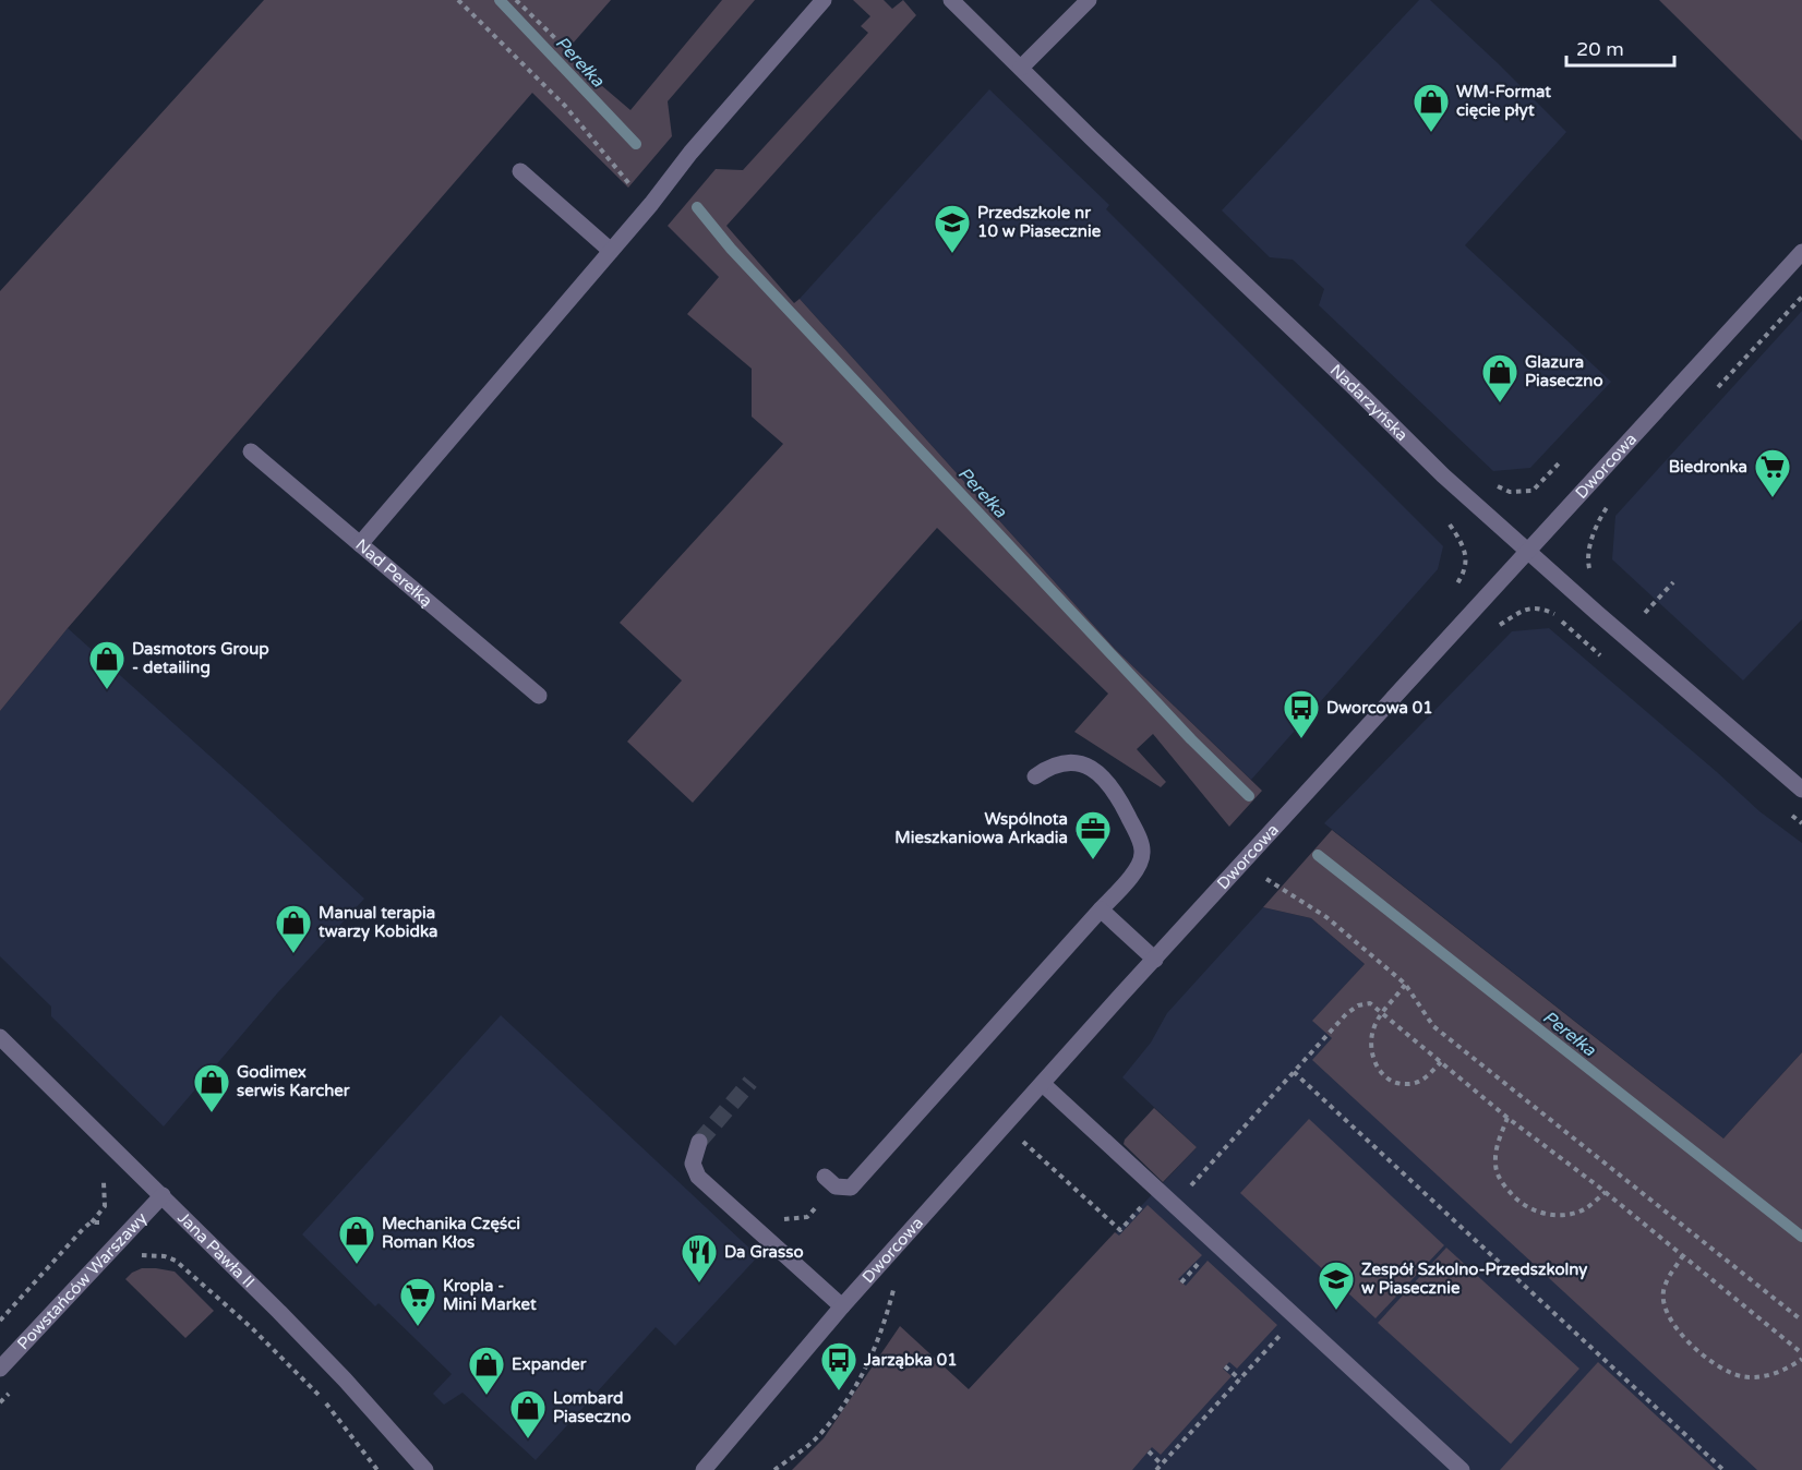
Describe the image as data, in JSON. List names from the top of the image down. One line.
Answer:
{"streets":{"street":["Nadarzyńska","Dworcowa","Nad Perełką","Jana Pawła II","Powstańców Warszawy"]},"crossings":[["Nadarzyńska","Dworcowa"],["Jana Pawła II","Powstańców Warszawy"]],"water":["Perełka"],"places":{"shop":["WM-Format cięcie płyt","Glazura Piaseczno","Dasmotors Group - detailing","Manual terapia twarzy Kobidka","Godimex serwis Karcher","Mechanika Części Roman Kłos","Expander","Lombard Piaseczno"],"school or university":["Przedszkole nr 10 w Piasecznie","Zespół Szkolno-Przedszkolny w Piasecznie"],"supermarket":["Biedronka","Kropla - Mini Market"],"bus stop":["Dworcowa 01","Jarząbka 01"],"office":["Wspólnota Mieszkaniowa Arkadia"],"restaurant":["Da Grasso"]},"scale_bar":"20 m"}
